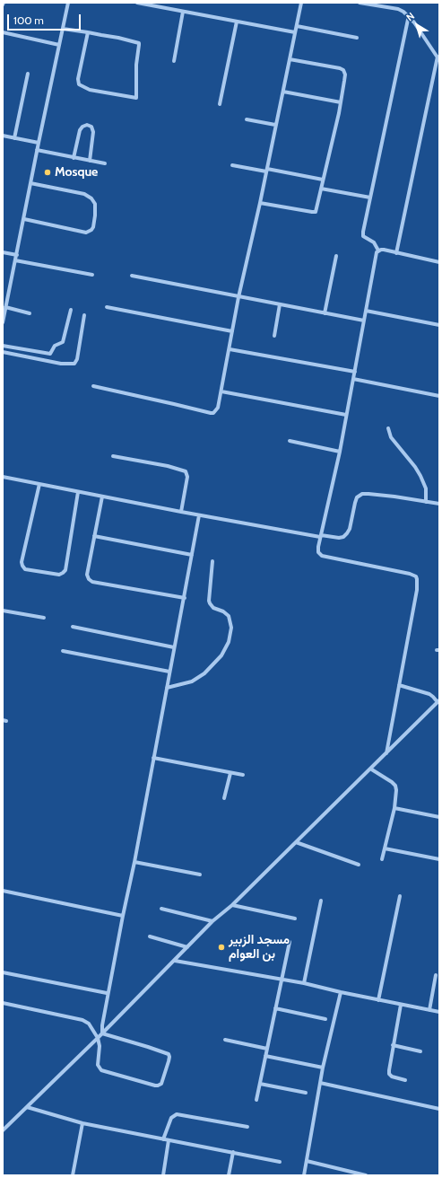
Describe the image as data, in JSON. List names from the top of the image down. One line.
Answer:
{"places":["Mosque","مسجد الزبير بن العوام"],"scale_bar":"100 m","north":"top left"}
